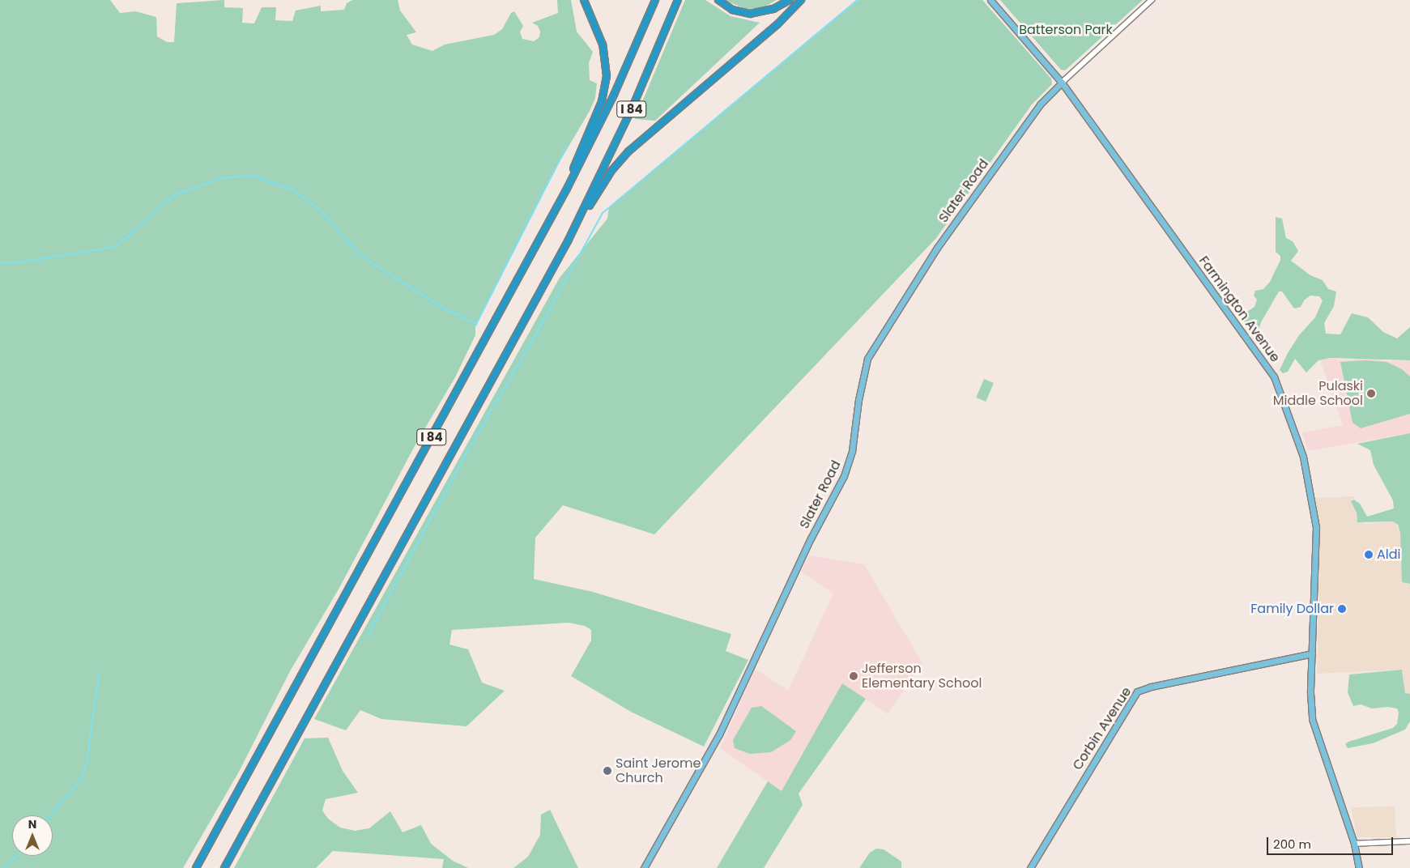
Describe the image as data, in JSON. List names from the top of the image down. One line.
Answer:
{"streets":{"highway":["I 84"],"main road":["Slater Road","Farmington Avenue","Corbin Avenue"]},"crossings":[["Slater Road","Farmington Avenue"],["Farmington Avenue","Corbin Avenue"]],"parks":["Batterson Park"],"places":["Pulaski Middle School","Aldi","Family Dollar","Jefferson Elementary School","Saint Jerome Church"],"scale_bar":"200 m","north":"top"}
